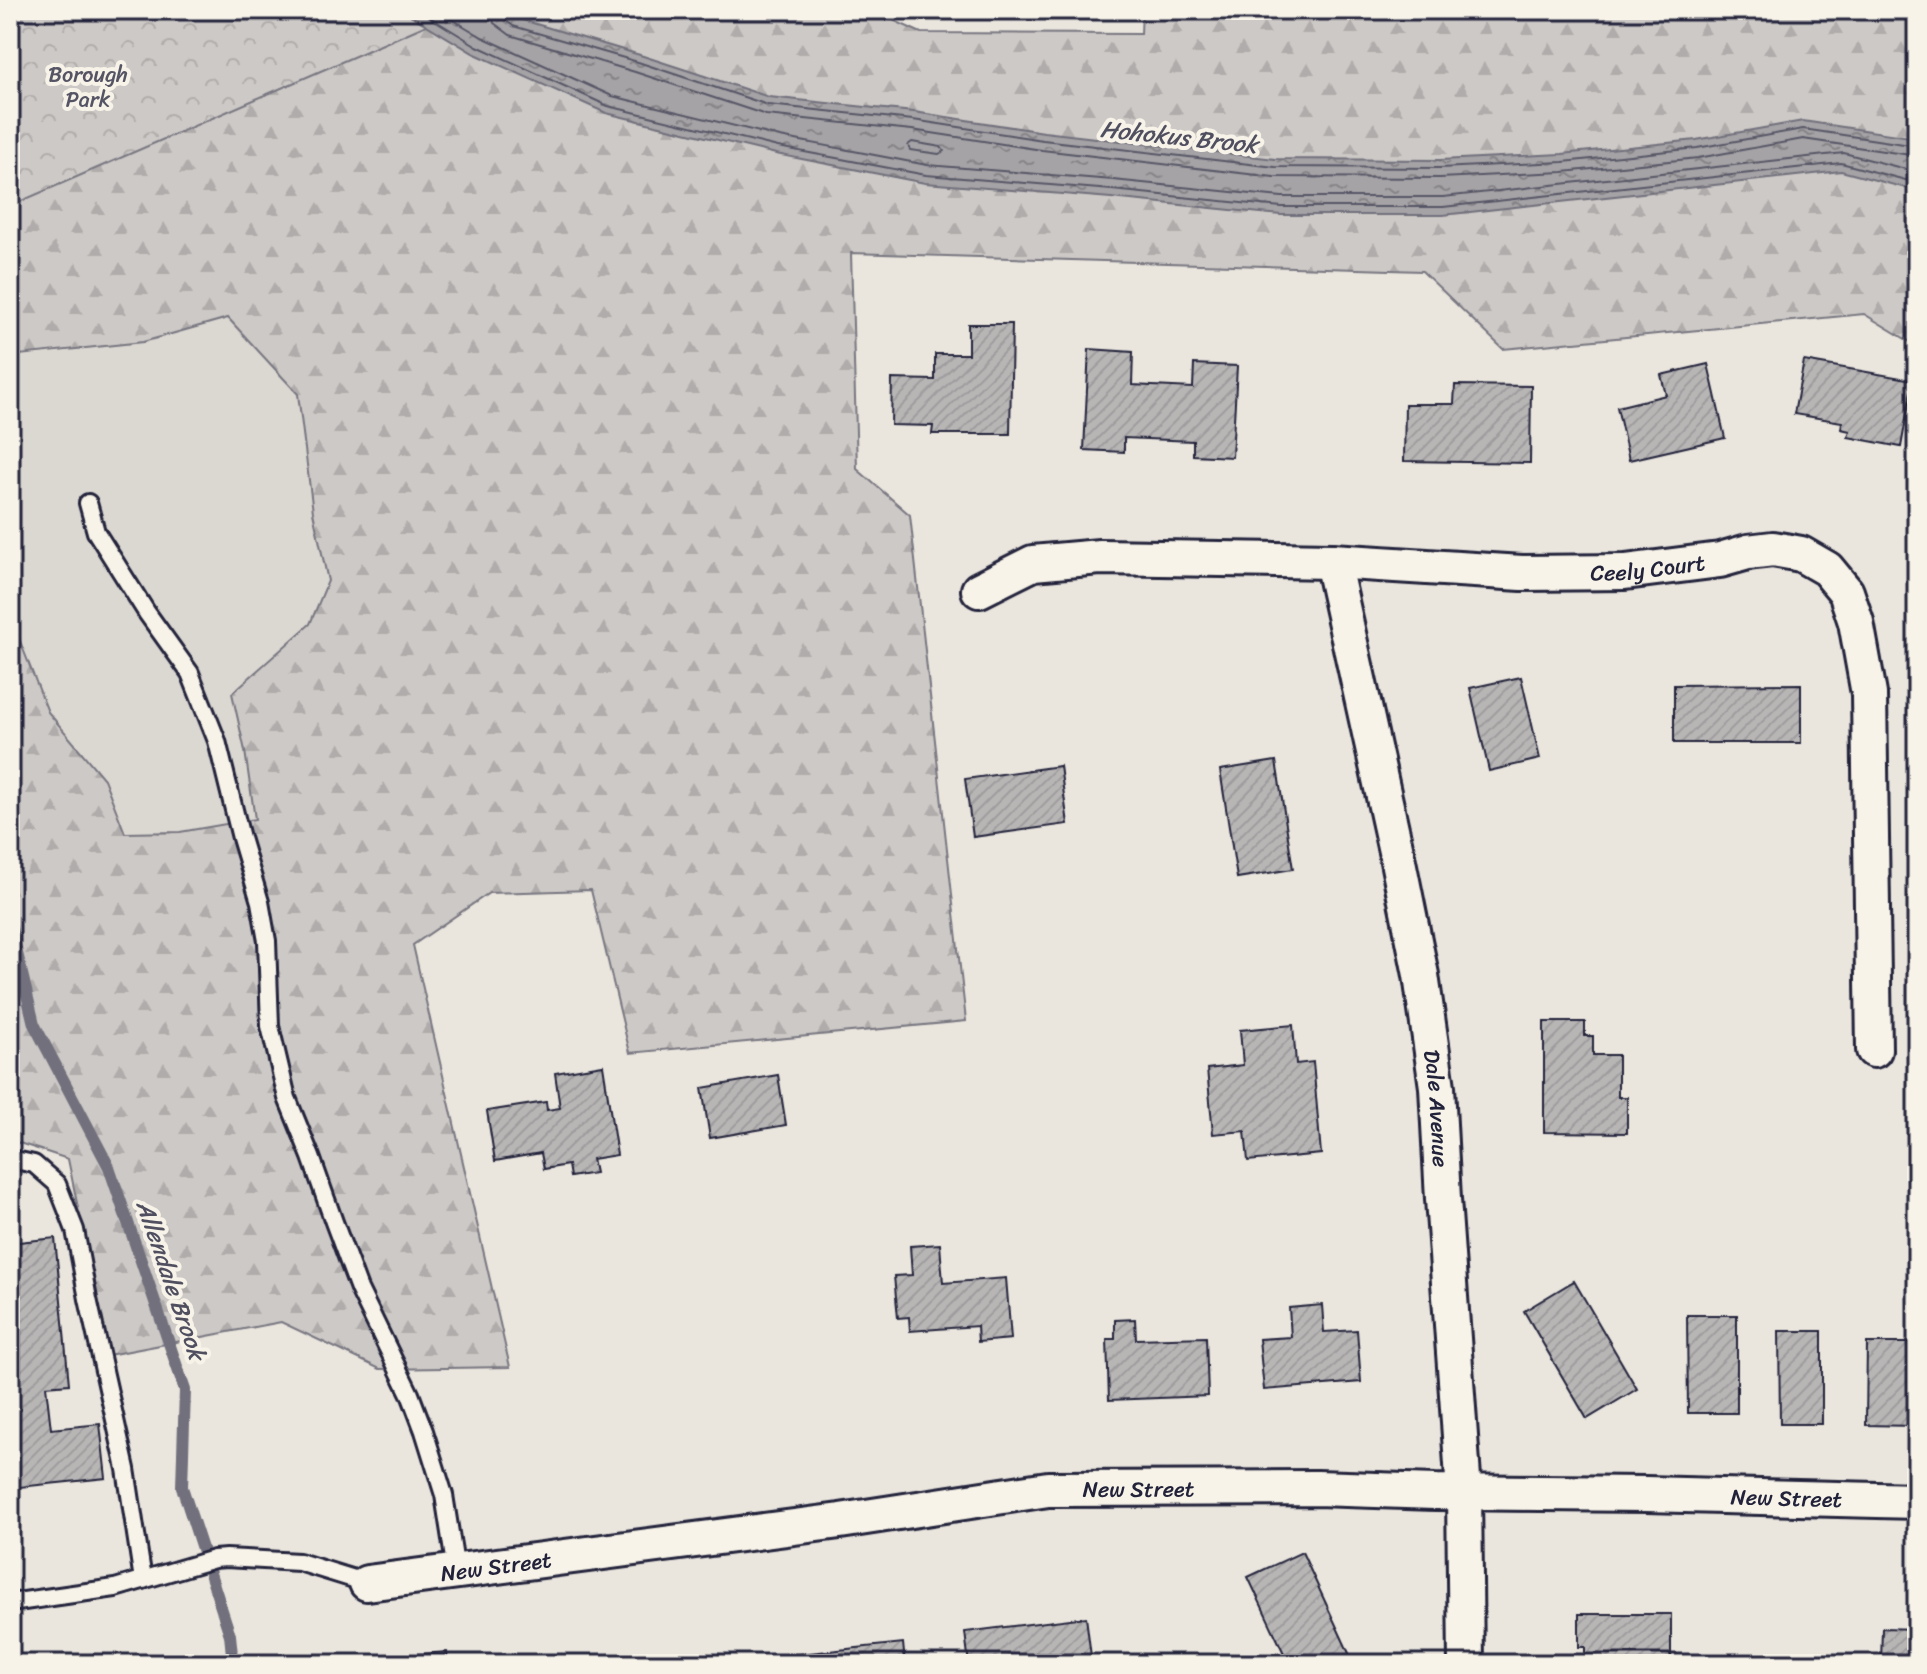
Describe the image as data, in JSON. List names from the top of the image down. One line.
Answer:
{"streets":{"street":["Ceely Court","Dale Avenue","New Street"]},"crossings":[["Ceely Court","Dale Avenue"],["Dale Avenue","New Street"]],"water":["Hohokus Brook","Allendale Brook"],"parks":["Borough Park"]}
